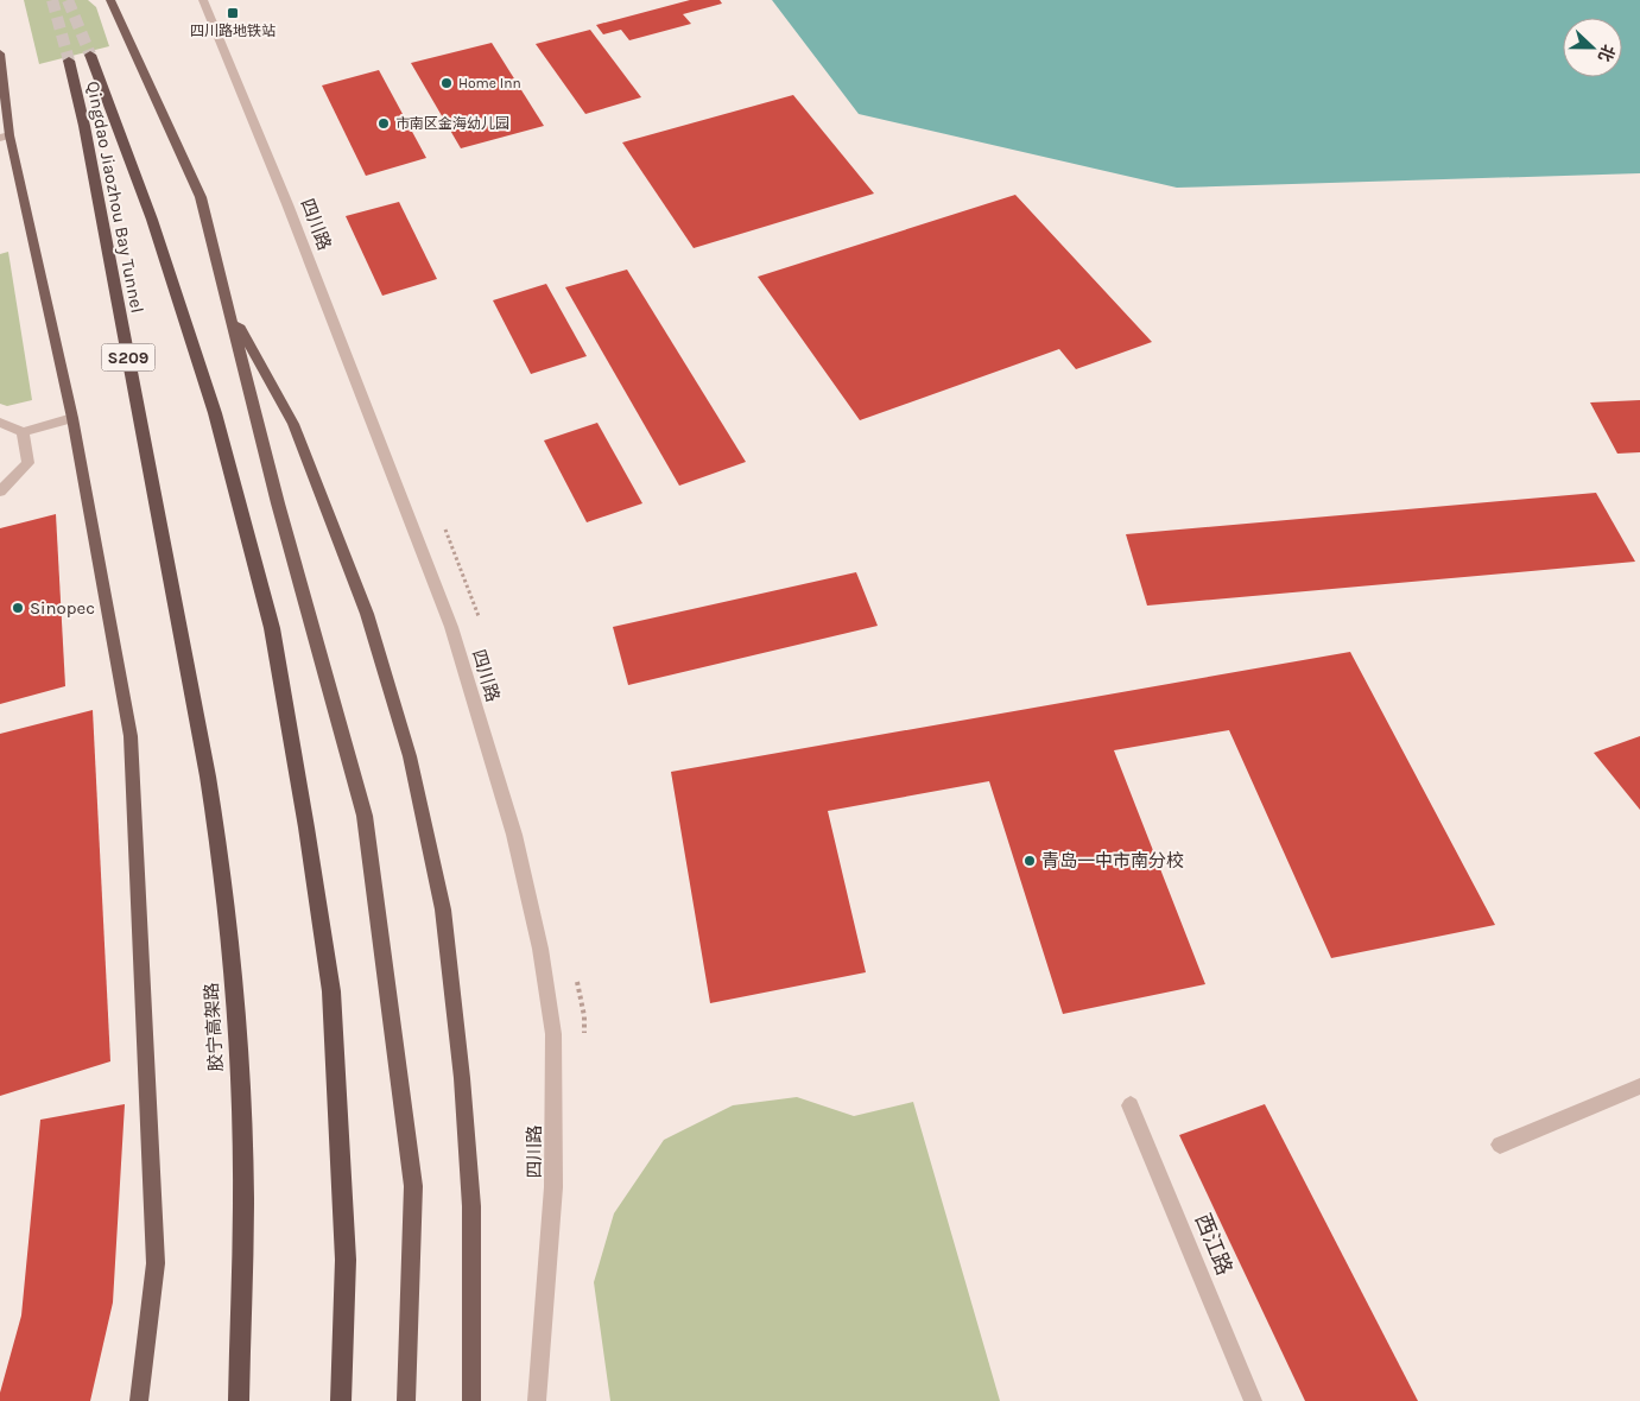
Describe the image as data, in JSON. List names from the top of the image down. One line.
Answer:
{"streets":{"highway":["Qingdao Jiaozhou Bay Tunnel","S209","胶宁高架路"],"street":["四川路","西江路"]},"crossings":[["Qingdao Jiaozhou Bay Tunnel","胶宁高架路"]],"places":{"transit":["四川路地铁站"],"other":["Home Inn","市南区金海幼儿园","Sinopec","青岛一中市南分校"]},"north":"right"}
